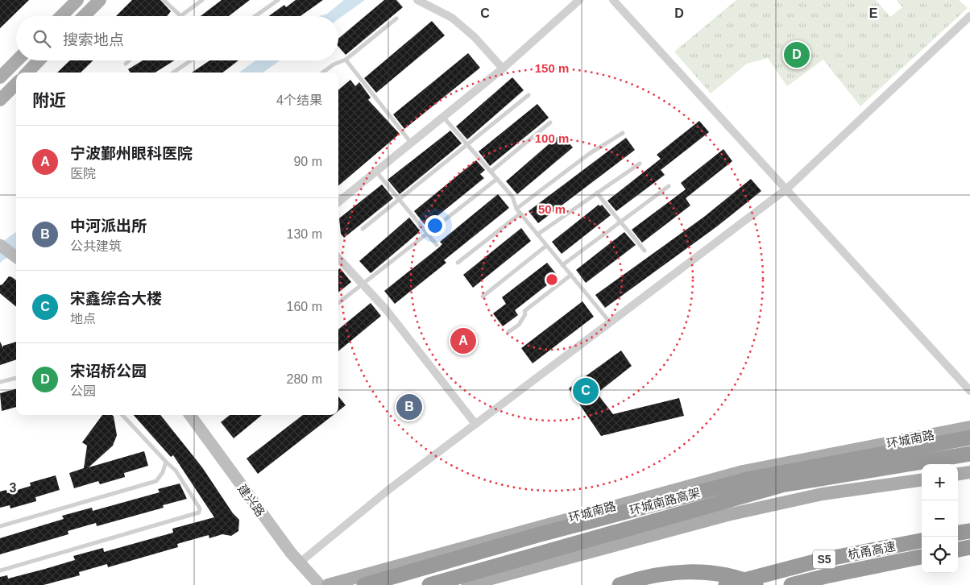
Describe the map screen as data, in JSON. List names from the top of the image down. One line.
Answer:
{"streets":{"highway":["环城南路高架","杭甬高速","S5"],"main road":["环城南路"],"street":["建兴路"]},"page":{"search":"搜索地点","pins":["D","A","C","B"],"heading":["附近","4个结果"],"list":[{"mark":"A","name":"宁波鄞州眼科医院","note":"医院","value":"90 m"},{"mark":"B","name":"中河派出所","note":"公共建筑","value":"130 m"},{"mark":"C","name":"宋鑫综合大楼","note":"地点","value":"160 m"},{"mark":"D","name":"宋诏桥公园","note":"公园","value":"280 m"}],"map_buttons":["+","−"]},"grid":{"columns":["C","D","E"],"rows":["3"]},"rings":["150 m","100 m","50 m"]}
